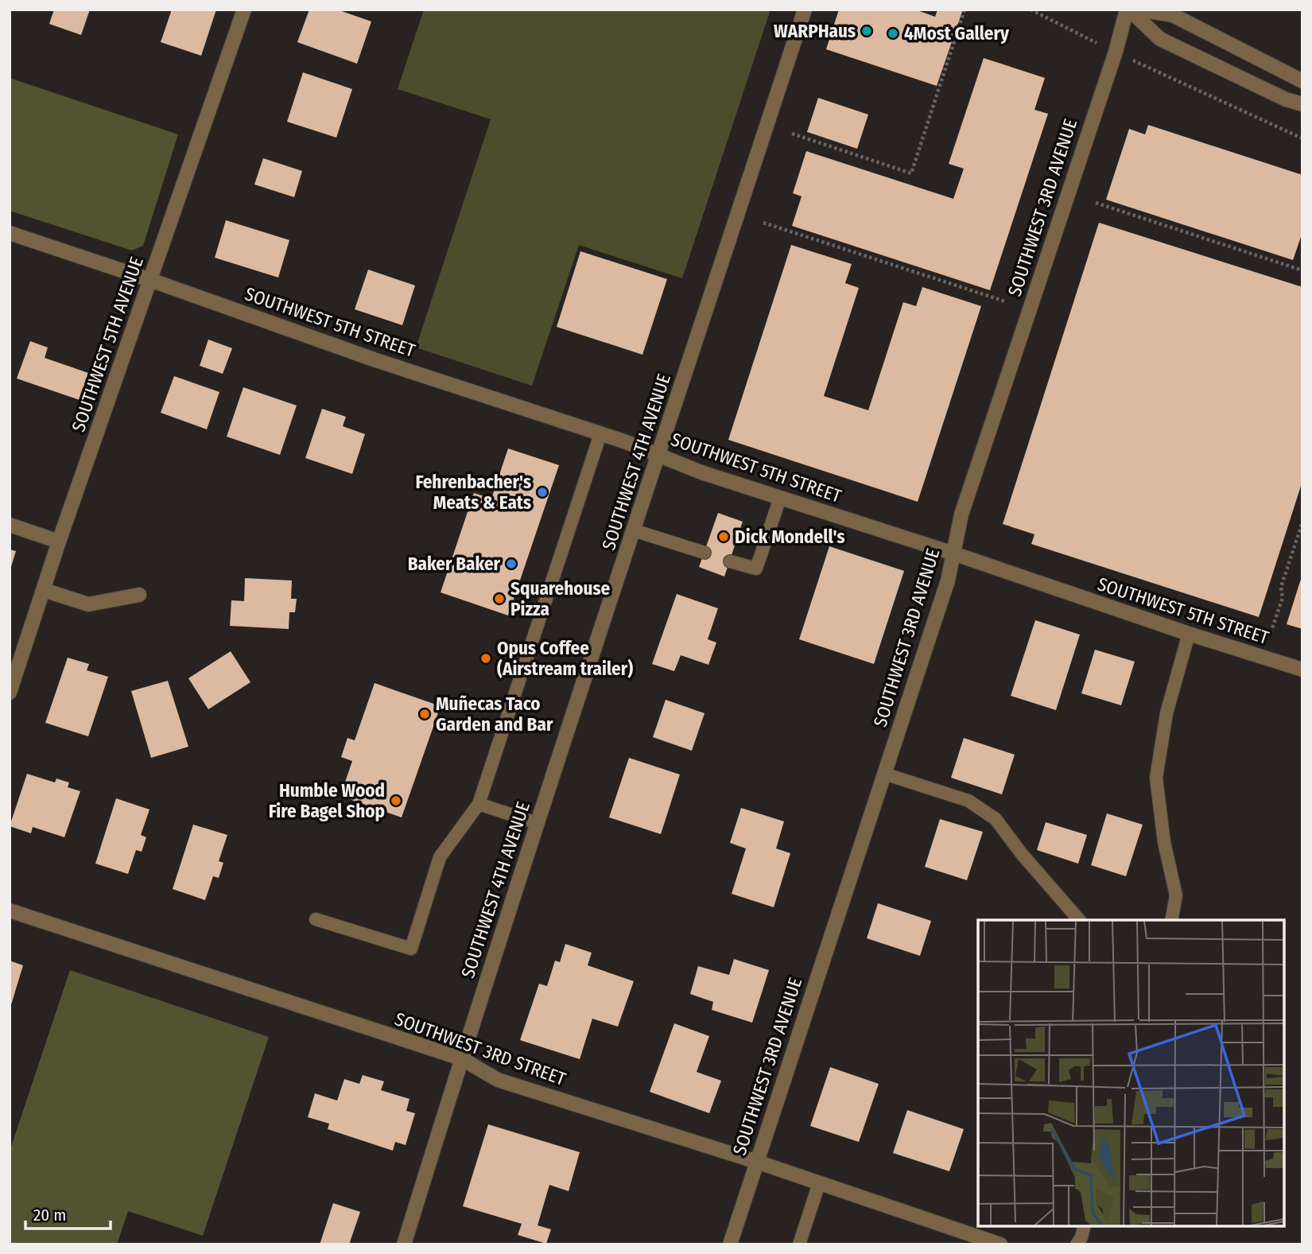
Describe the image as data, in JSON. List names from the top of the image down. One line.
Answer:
{"streets":{"street":["SOUTHWEST 3RD AVENUE","SOUTHWEST 5TH STREET","SOUTHWEST 5TH AVENUE","SOUTHWEST 4TH AVENUE","SOUTHWEST 3RD STREET"]},"crossings":[["SOUTHWEST 3RD AVENUE","SOUTHWEST 5TH STREET"],["SOUTHWEST 3RD AVENUE","SOUTHWEST 3RD STREET"],["SOUTHWEST 5TH STREET","SOUTHWEST 5TH AVENUE"],["SOUTHWEST 5TH STREET","SOUTHWEST 4TH AVENUE"],["SOUTHWEST 4TH AVENUE","SOUTHWEST 3RD STREET"]],"places":["WARPHaus","4Most Gallery","Fehrenbacher's Meats & Eats","Dick Mondell's","Baker Baker","Squarehouse Pizza","Opus Coffee (Airstream trailer)","Muñecas Taco Garden and Bar","Humble Wood Fire Bagel Shop"],"scale_bar":"20 m"}
